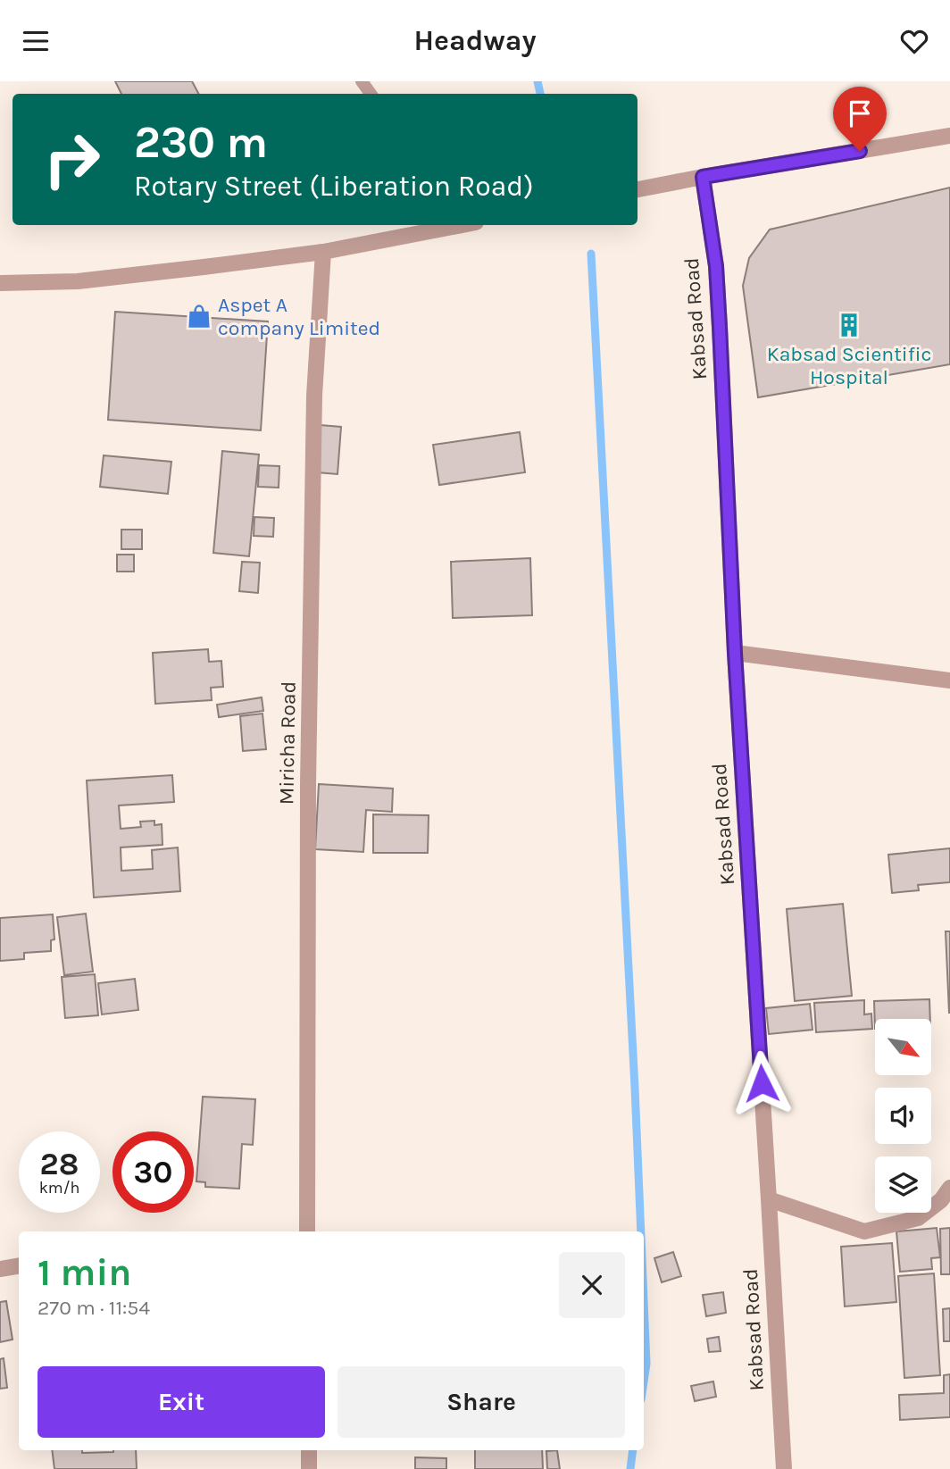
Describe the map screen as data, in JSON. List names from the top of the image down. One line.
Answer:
{"streets":{"street":["Kabsad Road","Miricha Road"]},"places":{"shop":["Aspet A company Limited"],"building":["Kabsad Scientific Hospital"]},"north":"bottom right","page":{"header":"Headway","turn":["230 m","Rotary Street (Liberation Road)"],"speed":"28 km/h","limit":"30","heading":["1 min","270 m · 11:54"],"buttons":["Exit","Share"]}}
